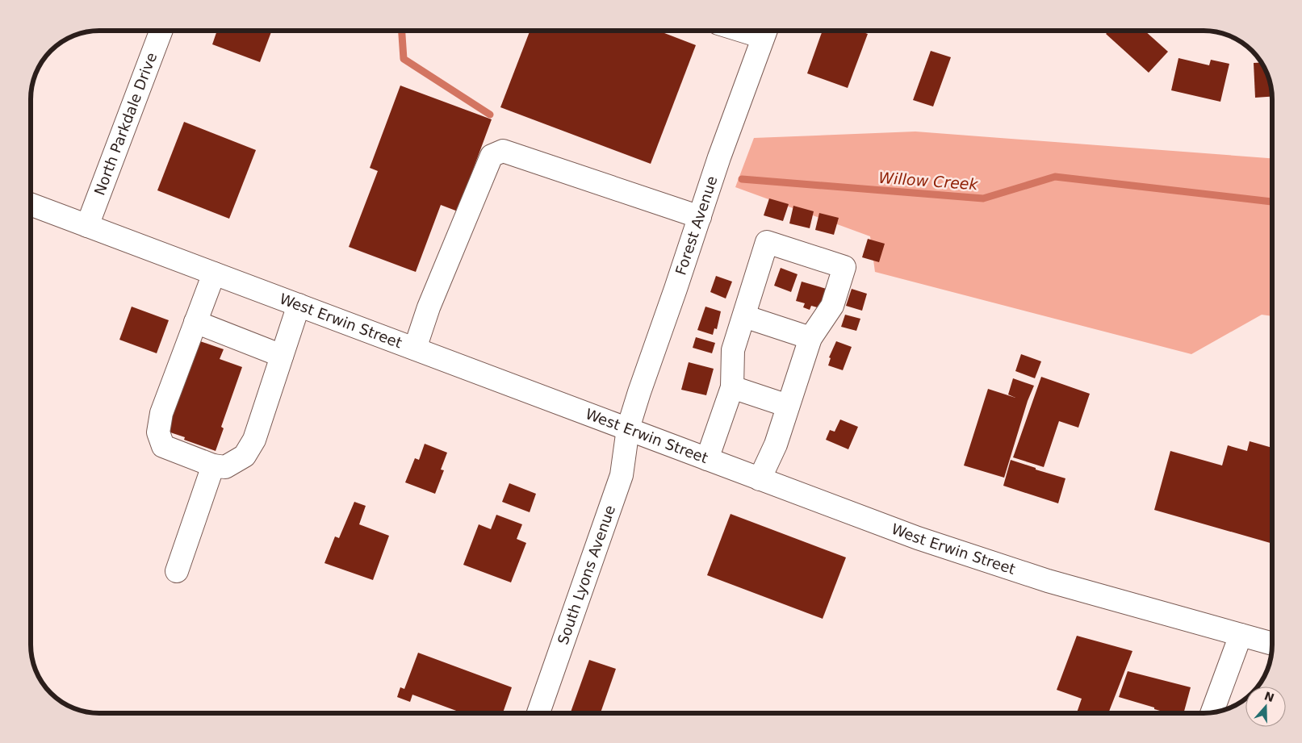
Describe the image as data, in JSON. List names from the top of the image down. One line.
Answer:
{"streets":{"main road":["North Parkdale Drive","Forest Avenue","West Erwin Street","South Lyons Avenue"]},"crossings":[["North Parkdale Drive","West Erwin Street"],["Forest Avenue","West Erwin Street"],["Forest Avenue","South Lyons Avenue"],["West Erwin Street","South Lyons Avenue"]],"water":["Willow Creek"],"north":"top"}
